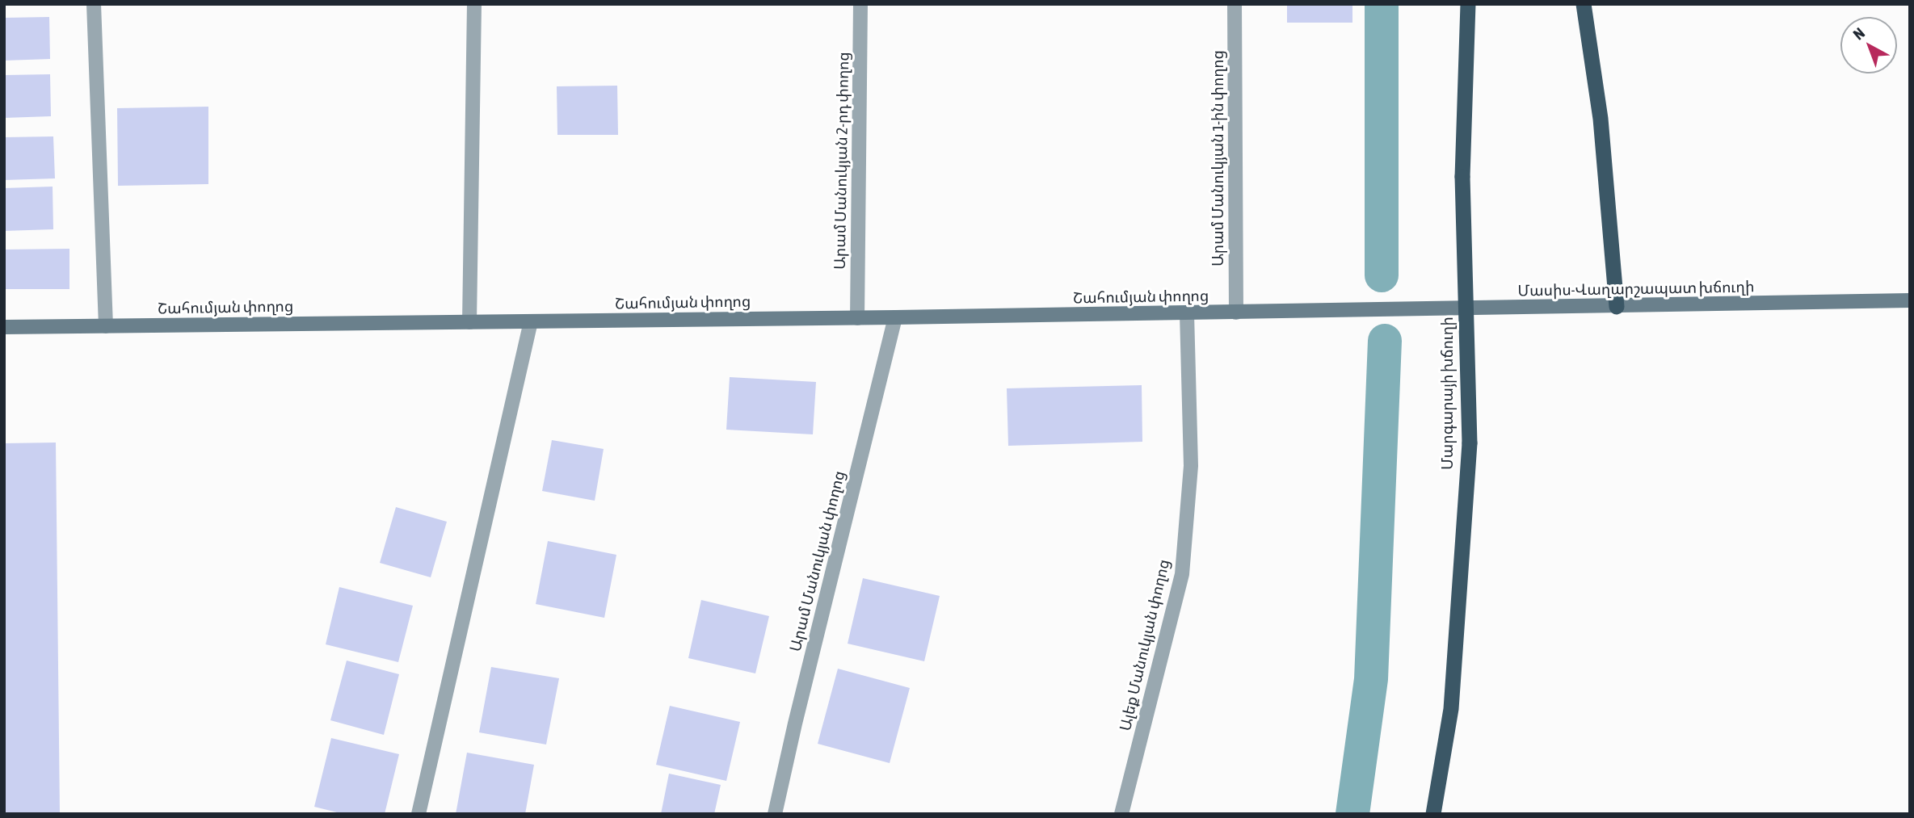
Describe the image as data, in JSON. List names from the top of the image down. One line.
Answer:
{"streets":{"highway":["Մարգարայի խճուղի"],"main road":["Մասիս-Վաղարշապատ խճուղի","Շահումյան փողոց"],"street":["Արամ Մանուկյան 1-ին փողոց","Արամ Մանուկյան 2-րդ փողոց","Արամ Մանուկյան փողոց","Ալեք Մանուկյան փողոց"]},"crossings":[["Արամ Մանուկյան 1-ին փողոց","Շահումյան փողոց"],["Արամ Մանուկյան 2-րդ փողոց","Շահումյան փողոց"],["Մասիս-Վաղարշապատ խճուղի","Շահումյան փողոց"],["Շահումյան փողոց","Արամ Մանուկյան փողոց"],["Շահումյան փողոց","Ալեք Մանուկյան փողոց"]],"north":"top left"}
